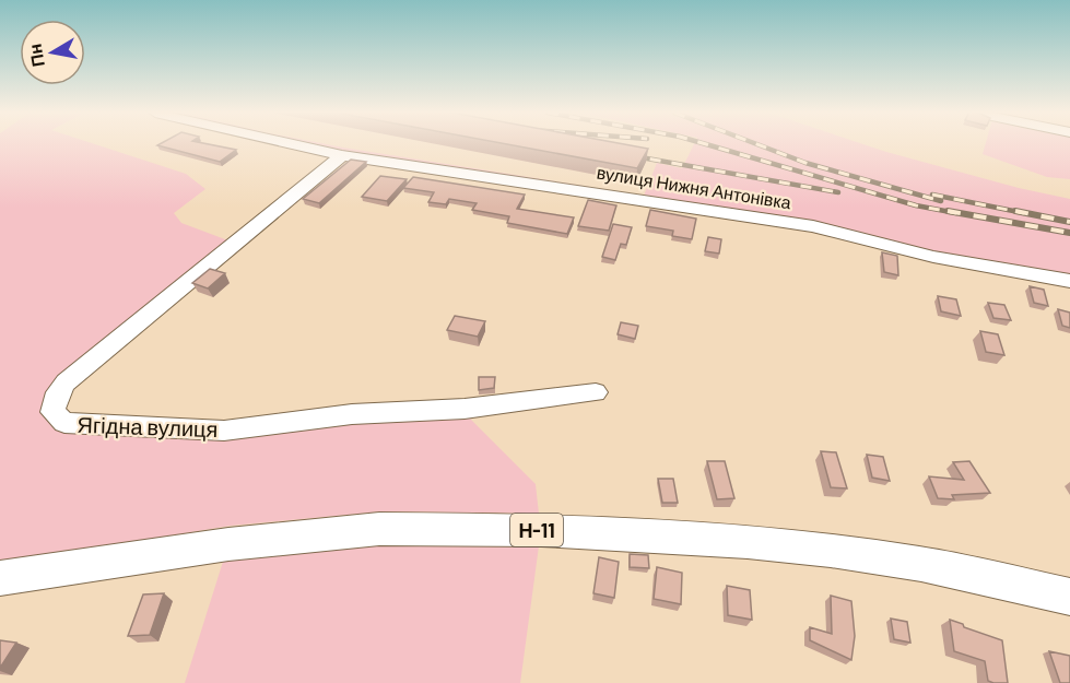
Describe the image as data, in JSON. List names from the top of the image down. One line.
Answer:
{"streets":{"main road":["Н-11"],"street":["вулиця Нижня Антонівка","Ягідна вулиця"]},"crossings":[["вулиця Нижня Антонівка","Ягідна вулиця"]],"north":"left"}
